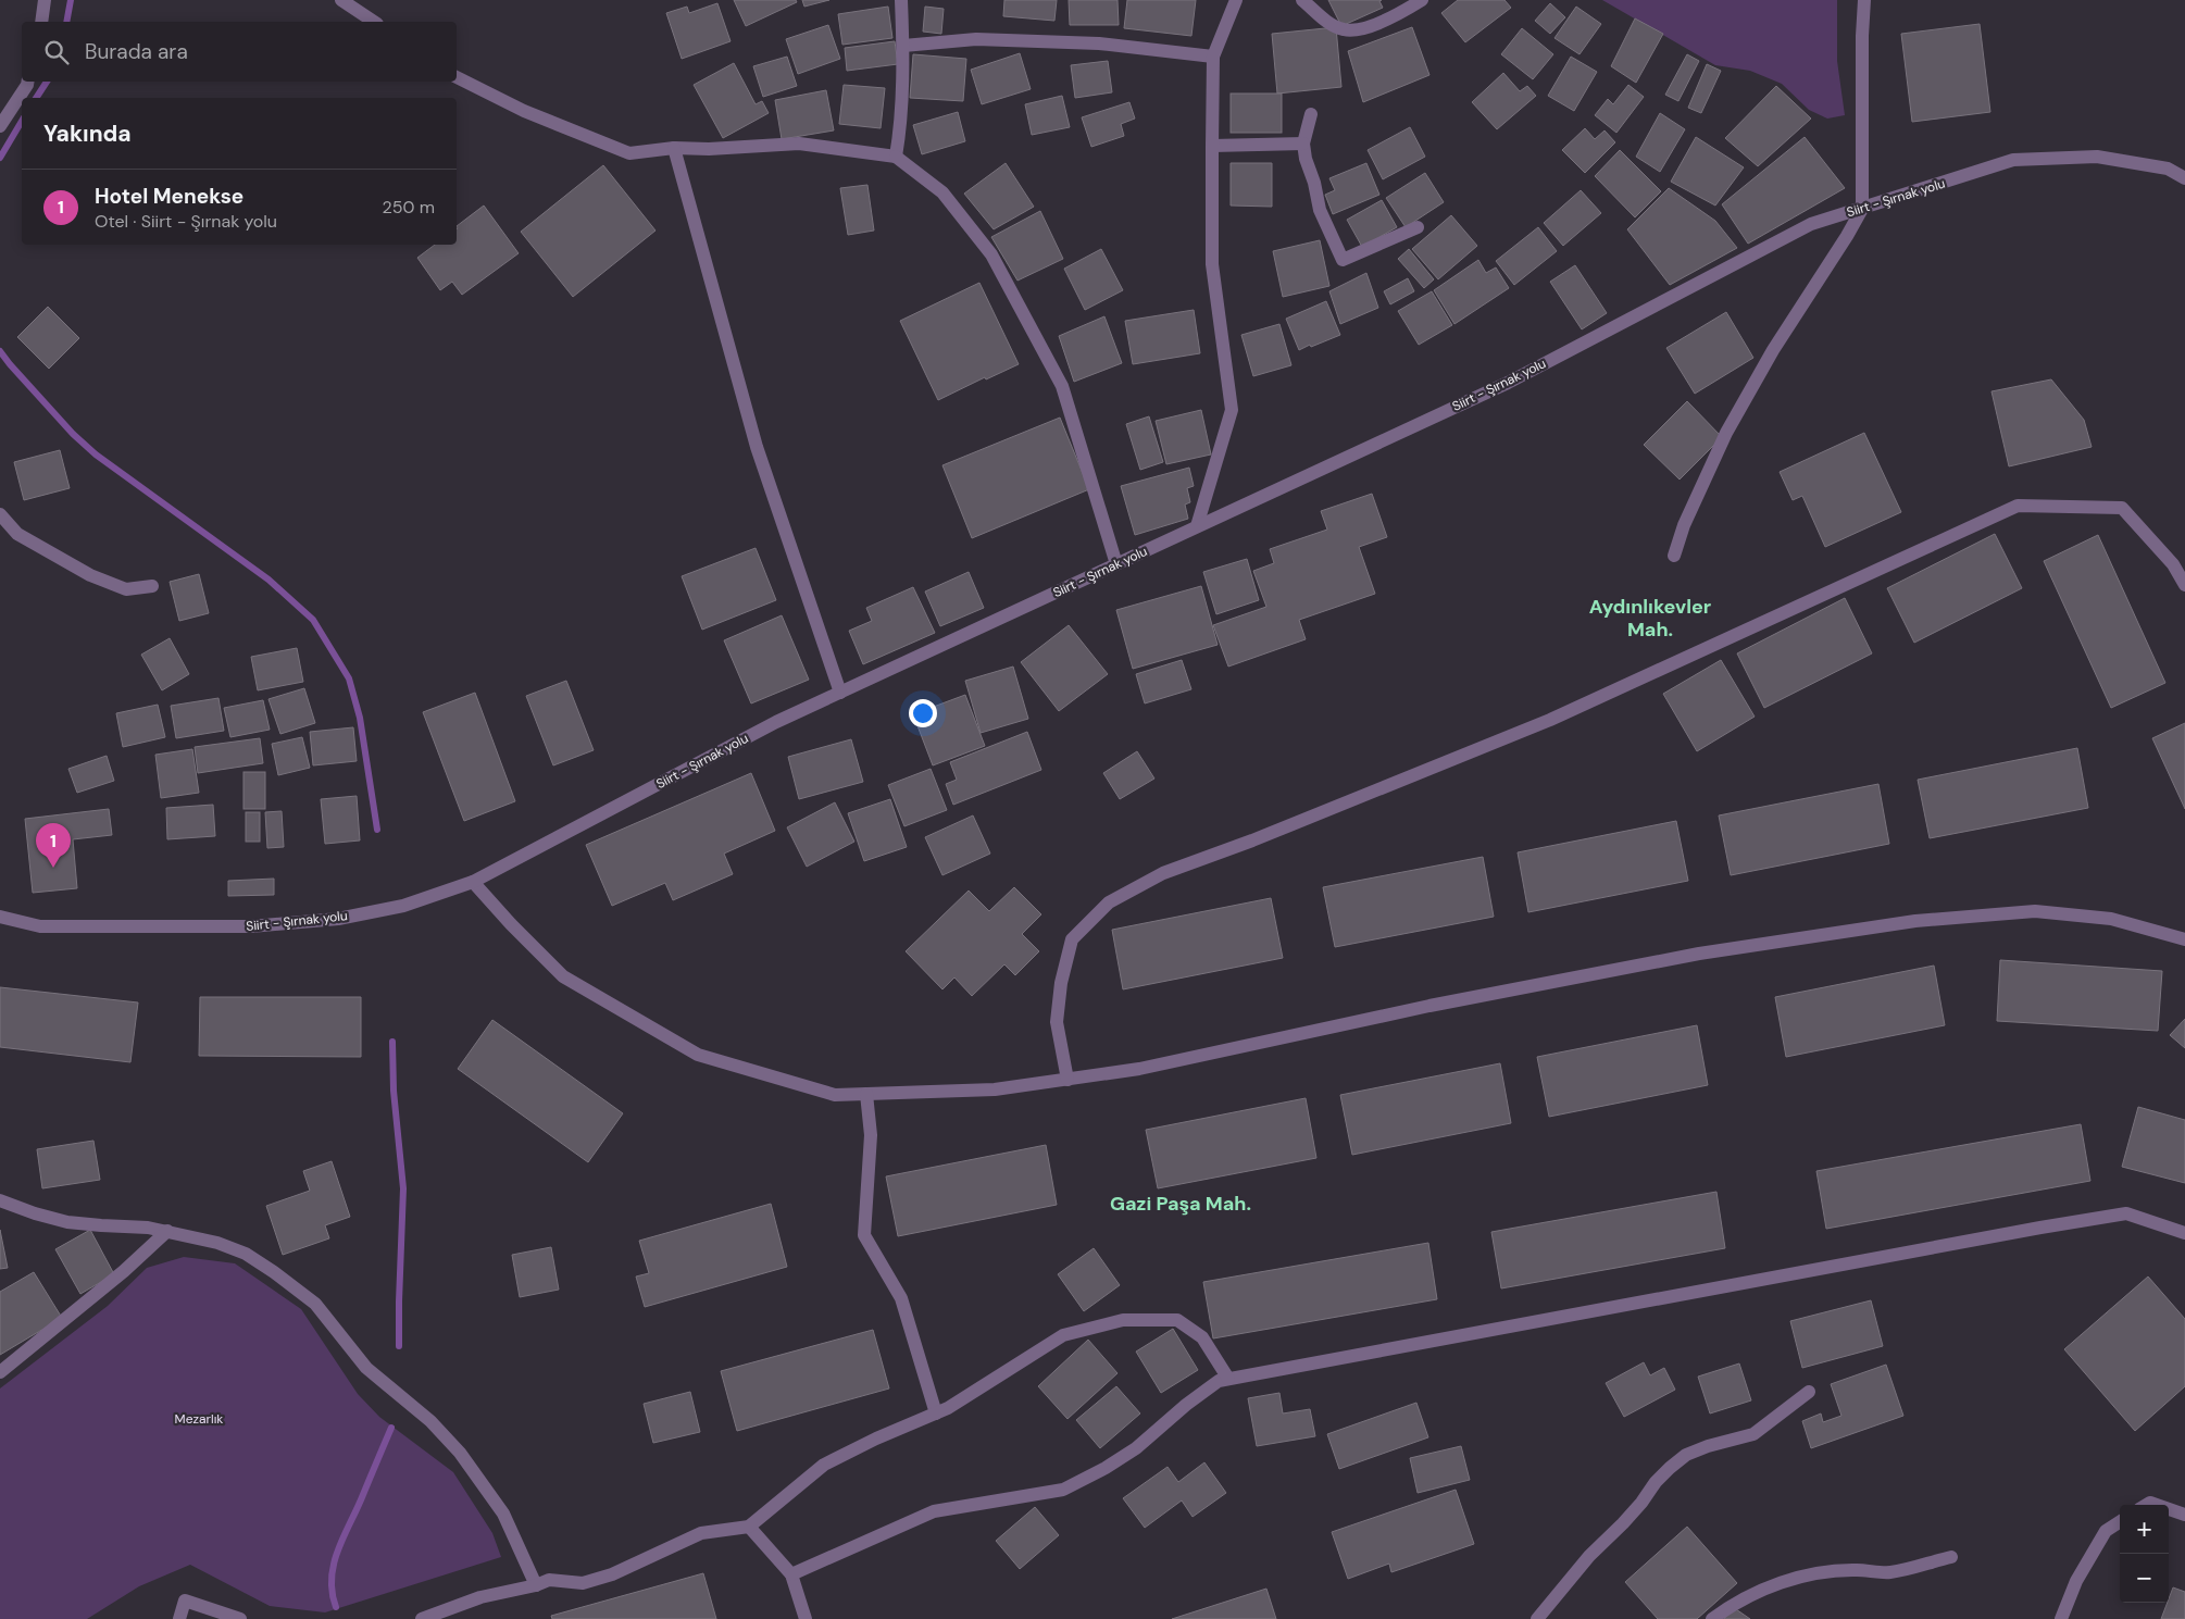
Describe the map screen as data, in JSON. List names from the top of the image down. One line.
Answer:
{"streets":{"street":["Siirt - Şırnak yolu"]},"districts":["Aydınlıkevler Mah.","Gazi Paşa Mah."],"parks":["Mezarlık"],"page":{"search":"Burada ara","heading":"Yakında","list":[{"mark":"1","name":"Hotel Menekse","note":"Otel · Siirt - Şırnak yolu","value":"250 m"}],"pins":"1","map_buttons":["+","−"]}}
